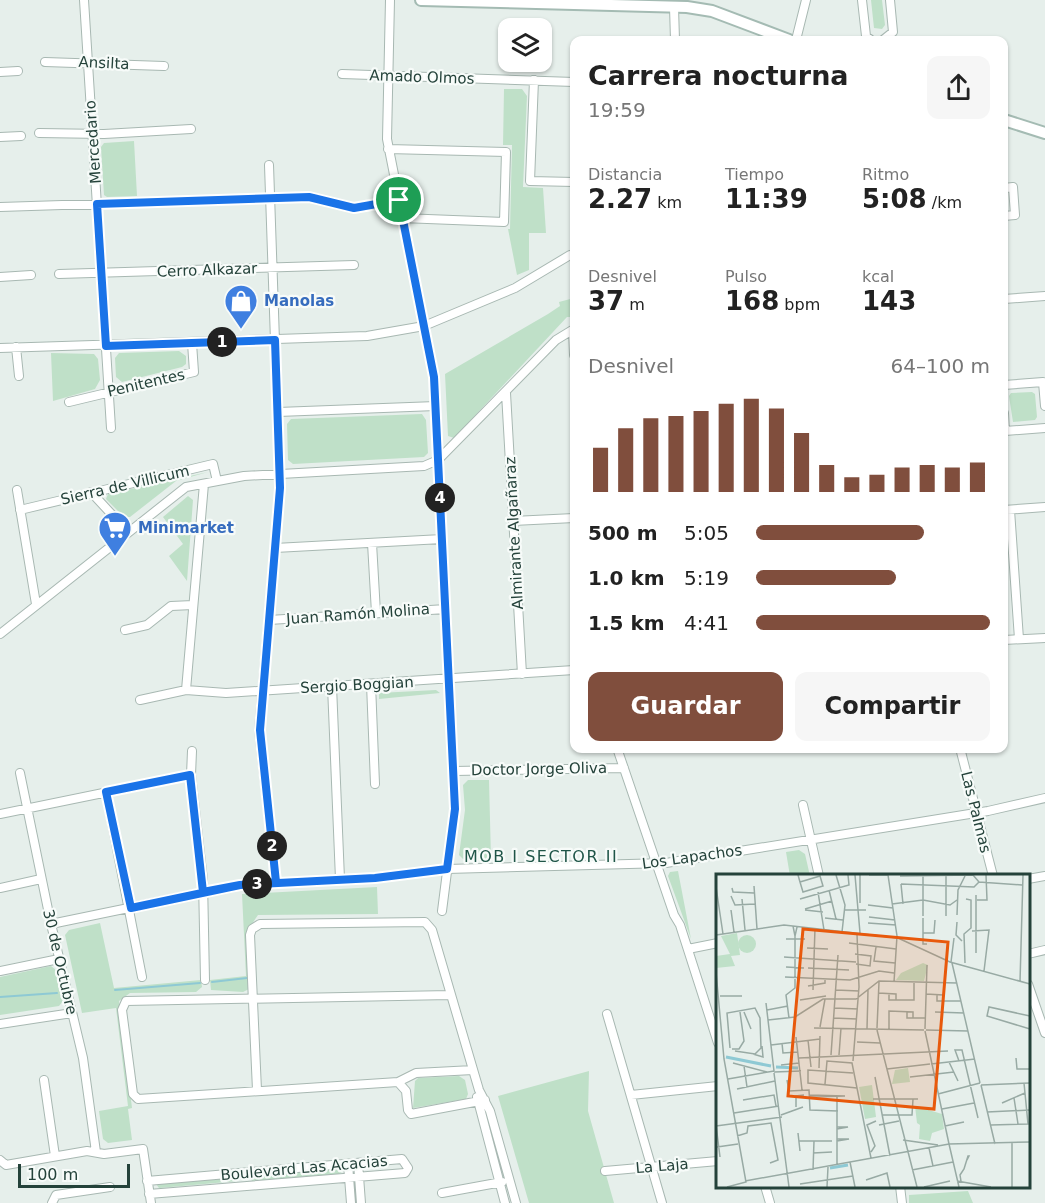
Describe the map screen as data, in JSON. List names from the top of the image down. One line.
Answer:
{"streets":{"street":["Ansilta","Amado Olmos","Mercedario","Cerro Alkazar","Penitentes","Sierra de Villicum","Almirante Algañaraz","Juan Ramón Molina","Sergio Boggian","Doctor Jorge Oliva","Las Palmas","Los Lapachos","30 de Octubre","La Laja","Boulevard Las Acacias"]},"crossings":[["Ansilta","Mercedario"],["Mercedario","Cerro Alkazar"],["Mercedario","Penitentes"],["Almirante Algañaraz","Sergio Boggian"],["Las Palmas","Los Lapachos"],["Los Lapachos","30 de Octubre"]],"districts":["MOB I SECTOR II"],"places":{"shop":["Manolas"],"supermarket":["Minimarket"]},"scale_bar":"100 m","page":{"heading":["Carrera nocturna","19:59"],"stats":[["Distancia","2.27 km"],["Tiempo","11:39"],["Ritmo","5:08 /km"],["Desnivel","37 m"],["Pulso","168 bpm"],["kcal","143"]],"pins":["1","4","2","3"],"chart":["Desnivel","64–100 m"],"list":[{"name":"500 m","note":"5:05"},{"name":"1.0 km","note":"5:19"},{"name":"1.5 km","note":"4:41"}],"buttons":["Guardar","Compartir"],"scale":"100 m"}}
